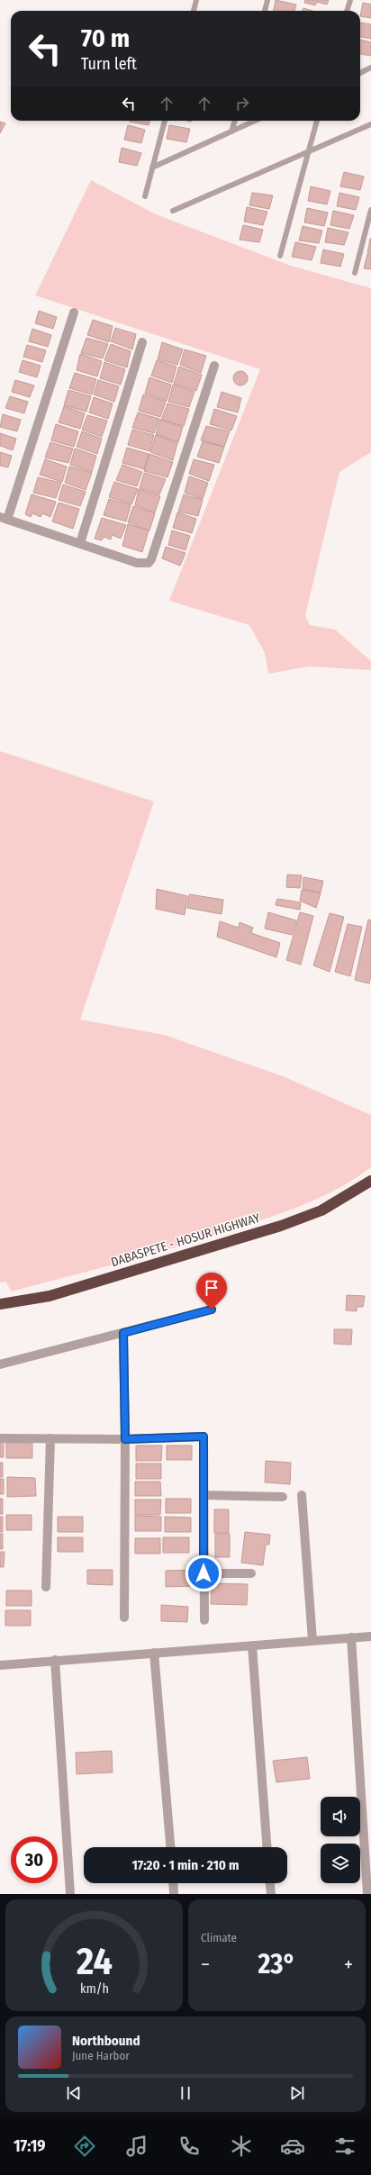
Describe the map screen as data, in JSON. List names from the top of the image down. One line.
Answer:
{"streets":{"highway":["DABASPETE - HOSUR HIGHWAY"]},"page":{"turn":["70 m","Turn left"],"limit":"30","trip":"17:20 · 1 min · 210 m","tile":"Climate","heat":["−","23°","+"],"song":["Northbound","June Harbor"],"tabs":"17:19","gauge":["24","km/h"]}}
